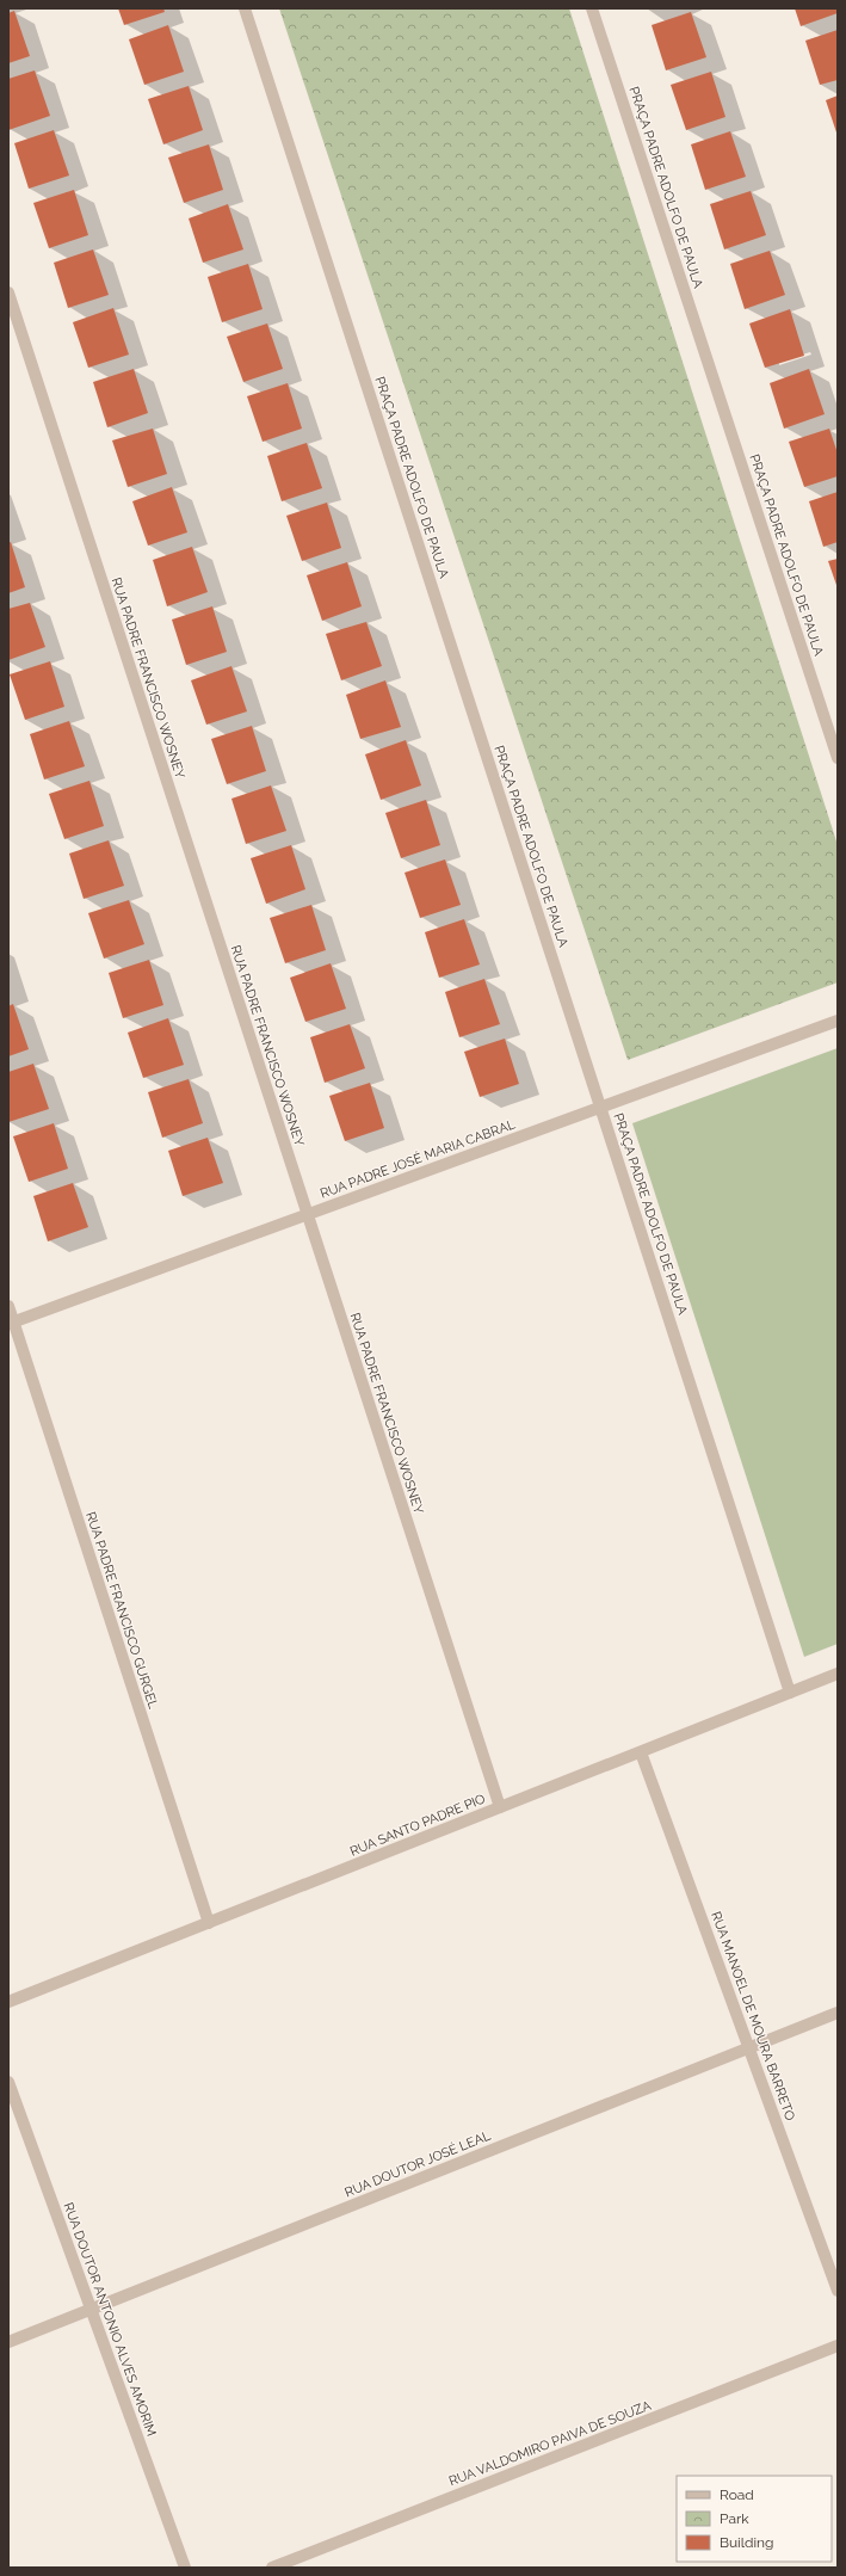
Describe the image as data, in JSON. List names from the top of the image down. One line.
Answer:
{"streets":{"street":["PRAÇA PADRE ADOLFO DE PAULA","RUA PADRE FRANCISCO WOSNEY","RUA PADRE JOSÉ MARIA CABRAL","RUA PADRE FRANCISCO GURGEL","RUA SANTO PADRE PIO","RUA MANOEL DE MOURA BARRETO","RUA DOUTOR JOSÉ LEAL","RUA DOUTOR ANTONIO ALVES AMORIM","RUA VALDOMIRO PAIVA DE SOUZA"]},"crossings":[["PRAÇA PADRE ADOLFO DE PAULA","RUA PADRE JOSÉ MARIA CABRAL"],["PRAÇA PADRE ADOLFO DE PAULA","RUA SANTO PADRE PIO"],["RUA PADRE FRANCISCO WOSNEY","RUA PADRE JOSÉ MARIA CABRAL"],["RUA PADRE FRANCISCO WOSNEY","RUA SANTO PADRE PIO"],["RUA PADRE JOSÉ MARIA CABRAL","RUA PADRE FRANCISCO GURGEL"],["RUA PADRE FRANCISCO GURGEL","RUA SANTO PADRE PIO"],["RUA SANTO PADRE PIO","RUA MANOEL DE MOURA BARRETO"],["RUA MANOEL DE MOURA BARRETO","RUA DOUTOR JOSÉ LEAL"],["RUA DOUTOR JOSÉ LEAL","RUA DOUTOR ANTONIO ALVES AMORIM"]],"legend":["Road","Park","Building"]}
